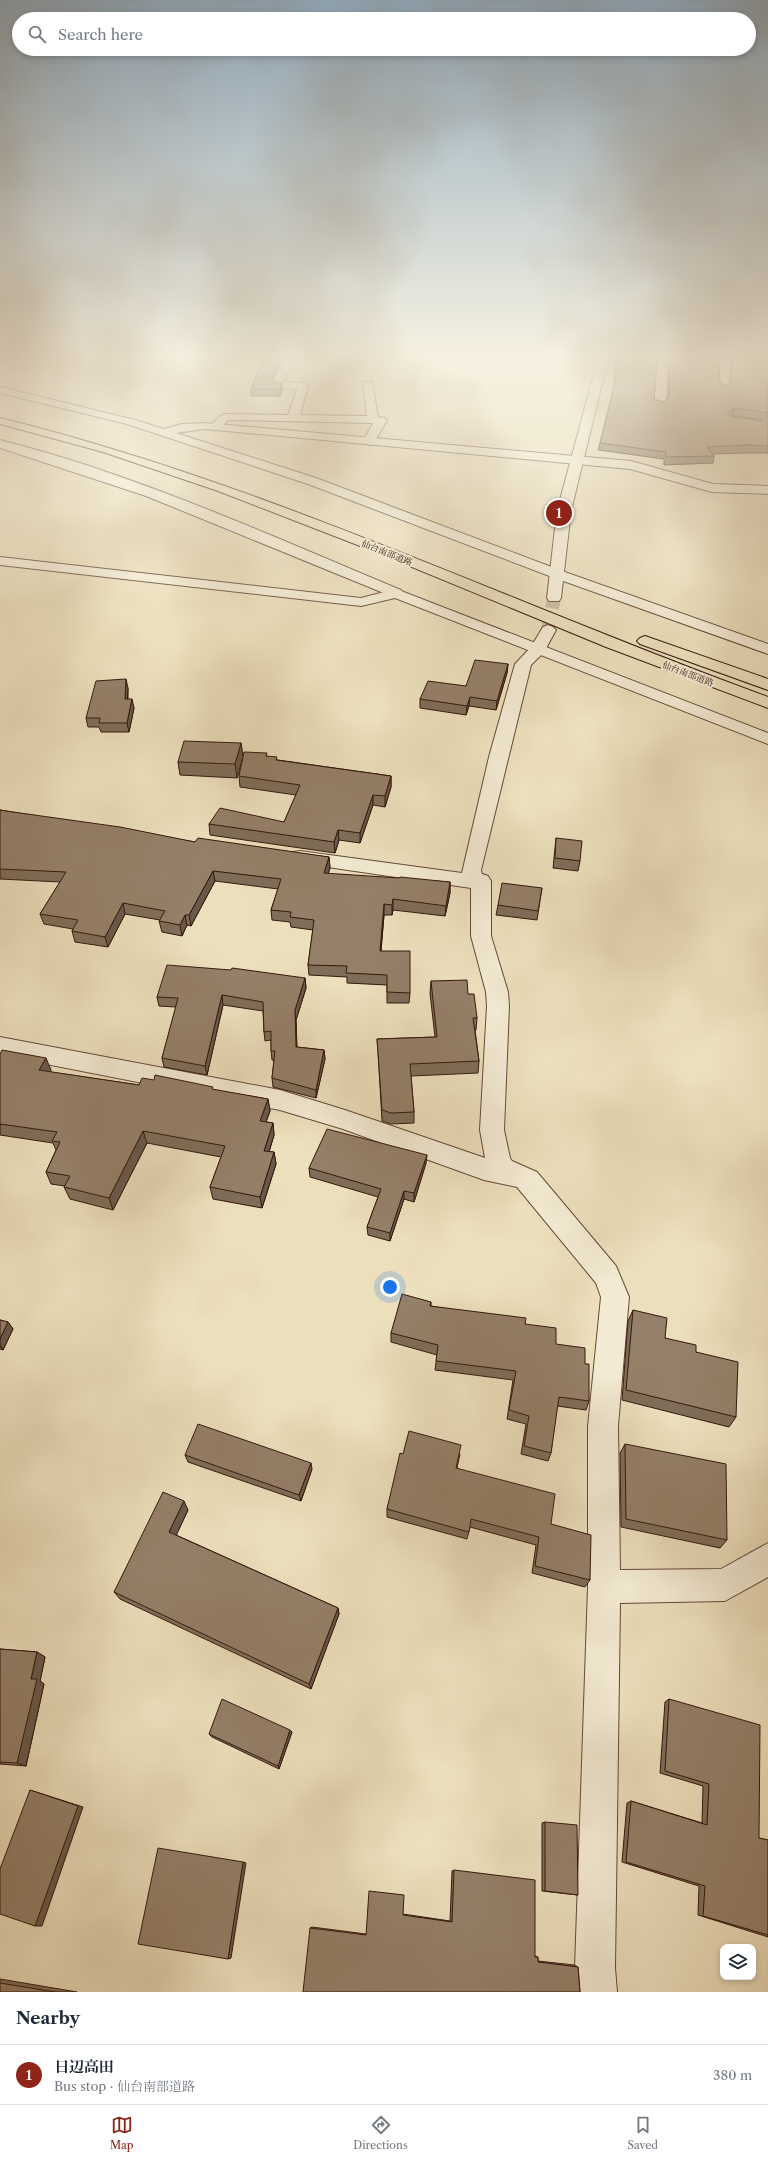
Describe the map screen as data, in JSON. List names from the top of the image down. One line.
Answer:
{"streets":{"highway":["仙台南部道路"]},"page":{"search":"Search here","pins":"1","heading":"Nearby","list":[{"mark":"1","name":"日辺高田","note":"Bus stop · 仙台南部道路","value":"380 m"}],"nav":["Map","Directions","Saved"]}}
